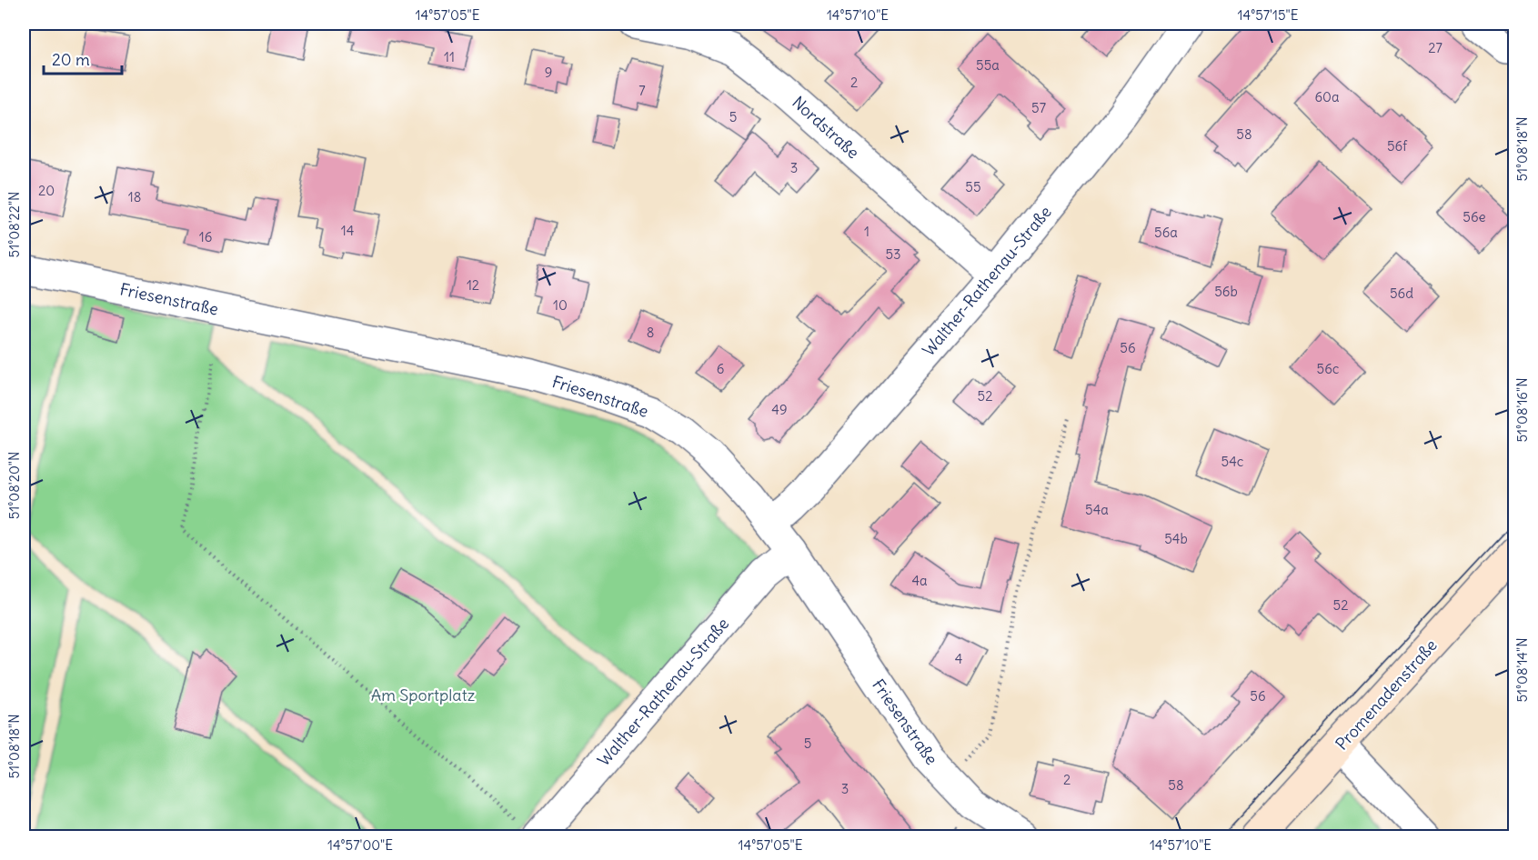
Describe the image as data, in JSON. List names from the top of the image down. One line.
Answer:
{"streets":{"main road":["Promenadenstraße"],"street":["Nordstraße","Walther-Rathenau-Straße","Friesenstraße"]},"crossings":[["Nordstraße","Walther-Rathenau-Straße"],["Walther-Rathenau-Straße","Friesenstraße"]],"parks":["Am Sportplatz"],"house_numbers":["27","11","55a","9","2","7","60a","57","5","58","56f","3","55","20","18","56e","14","1","56a","16","53","12","56b","56d","10","8","56","6","56c","52","49","54c","54a","54b","4a","52","4","56","5","2","58","3"],"scale_bar":"20 m","coordinates":["14°57'05\"E","14°57'10\"E","14°57'15\"E","51°08'18\"N","51°08'22\"N","51°08'16\"N","51°08'20\"N","51°08'14\"N","14°57'00\"E"]}
